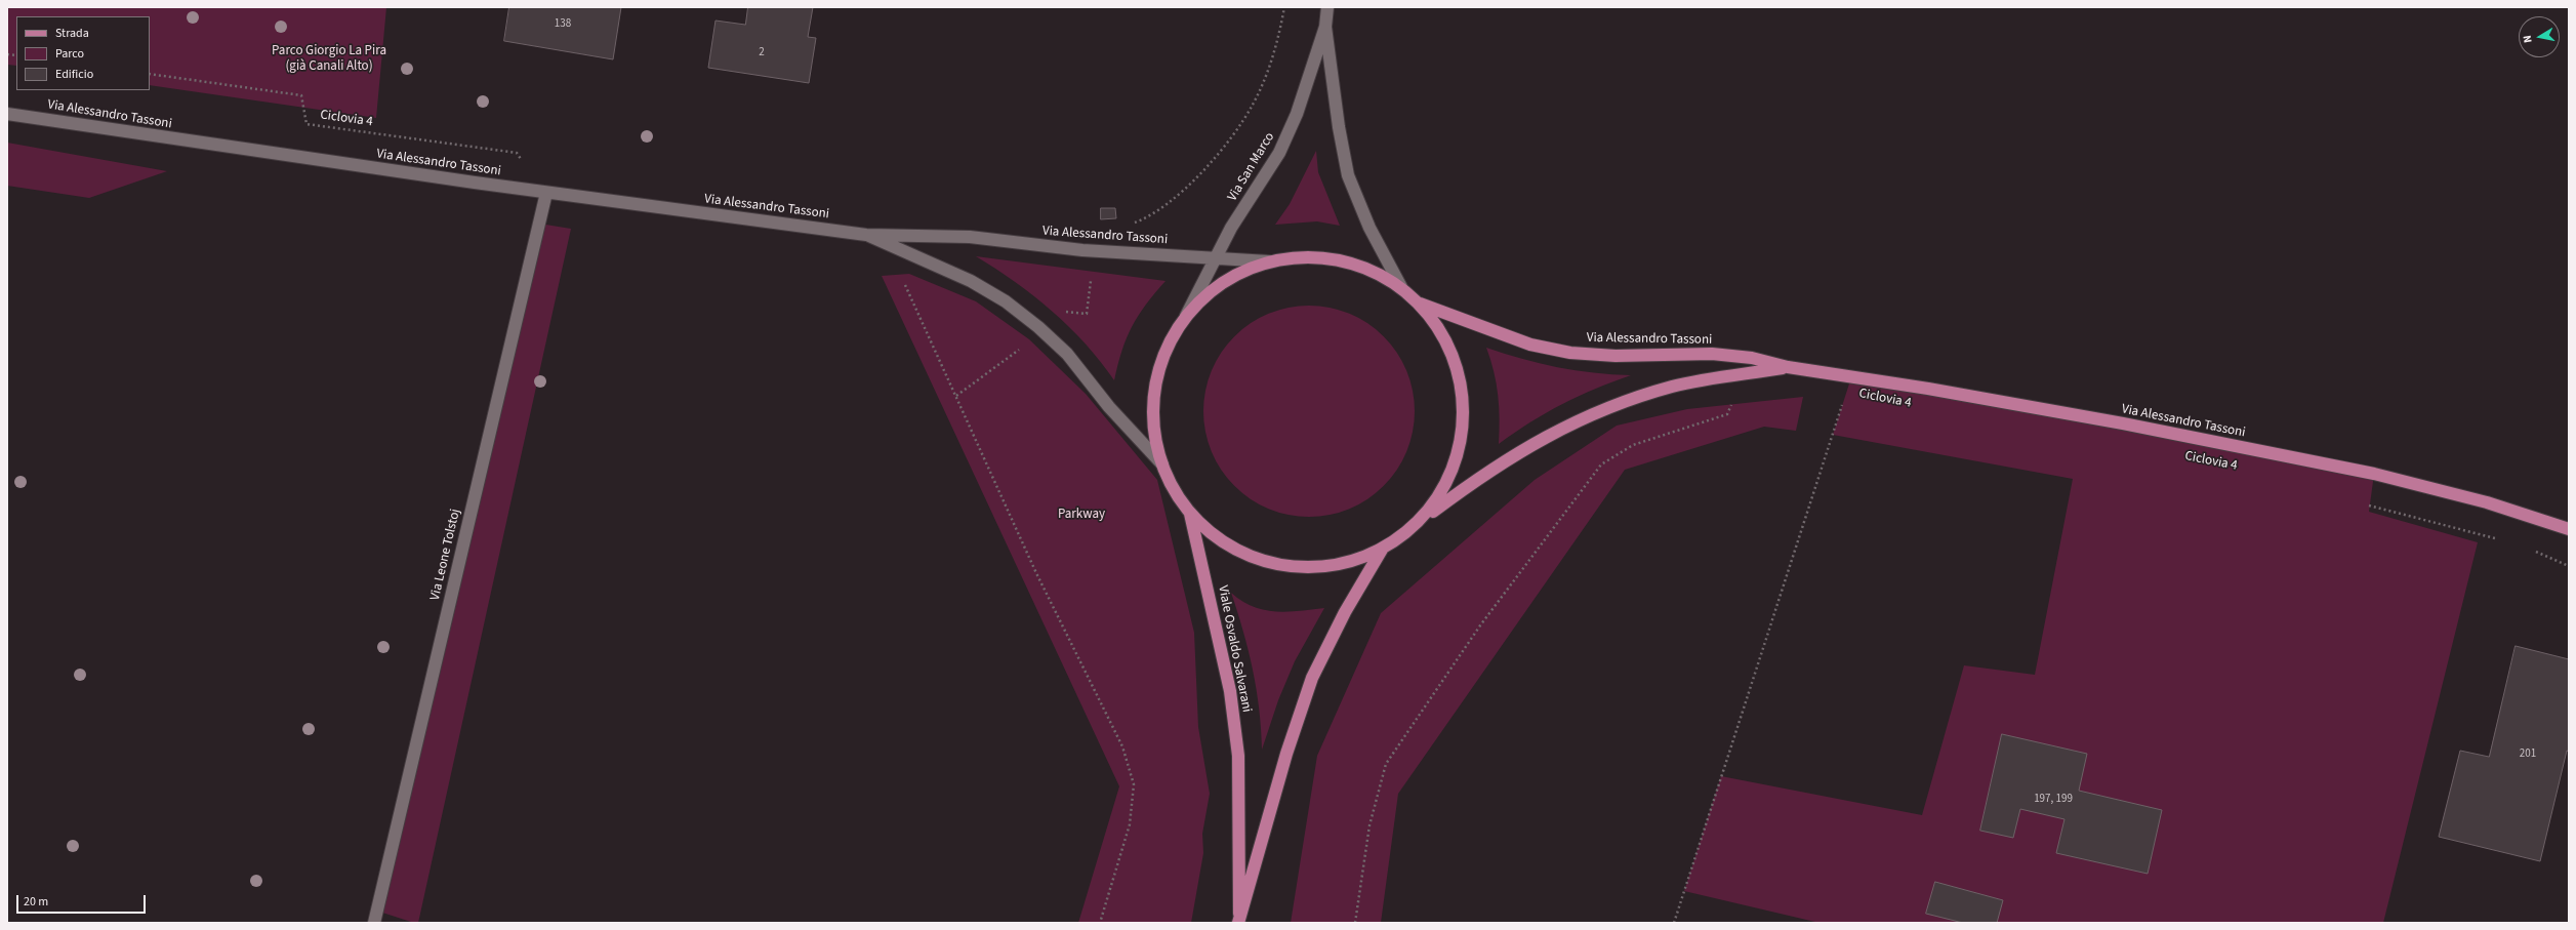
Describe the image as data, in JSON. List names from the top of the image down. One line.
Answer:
{"streets":{"main road":["Via Alessandro Tassoni","Viale Osvaldo Salvarani"],"street":["Via San Marco","Via Leone Tolstoj"],"path":["Ciclovia 4"]},"crossings":[["Via Alessandro Tassoni","Ciclovia 4"],["Via Alessandro Tassoni","Via San Marco"],["Via Alessandro Tassoni","Via Leone Tolstoj"],["Via Alessandro Tassoni","Viale Osvaldo Salvarani"],["Ciclovia 4","Via Leone Tolstoj"]],"parks":["Parco Giorgio La Pira (già Canali Alto)","Parkway"],"house_numbers":["138","2","201","197, 199"],"legend":["Strada","Parco","Edificio"],"scale_bar":"20 m","north":"left"}
